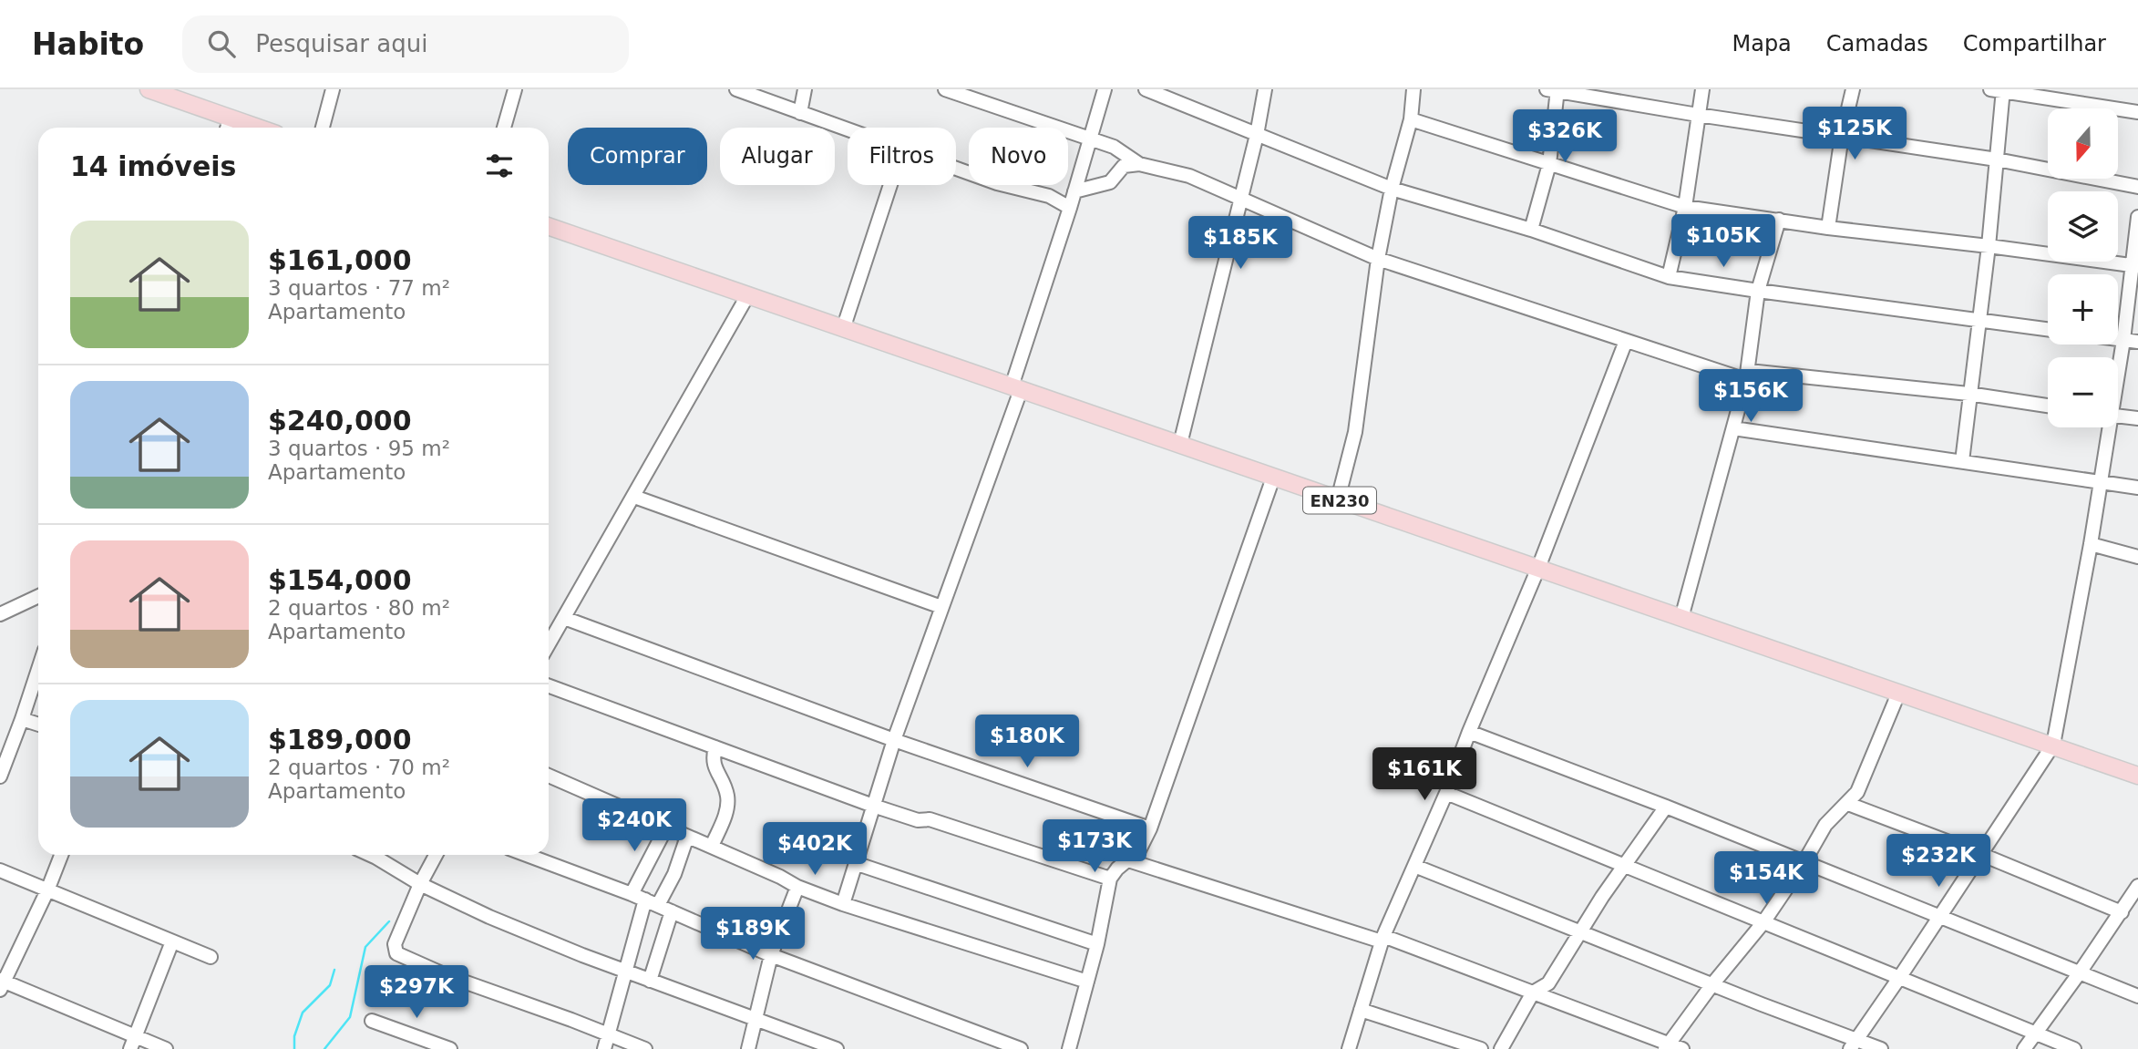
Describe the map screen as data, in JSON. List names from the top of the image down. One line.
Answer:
{"streets":{"main road":["EN230"]},"north":"bottom","page":{"header":"Habito","search":"Pesquisar aqui","nav":["Mapa","Camadas","Compartilhar"],"price":["$125K","$326K","$105K","$185K","$156K","$180K","$161K","$240K","$173K","$402K","$232K","$154K","$189K","$297K"],"map_buttons":["+","−"],"chip":["Comprar","Alugar","Filtros","Novo"],"heading":"14 imóveis","list":[{"name":"$161,000","note":"3 quartos · 77 m² · Apartamento"},{"name":"$240,000","note":"3 quartos · 95 m² · Apartamento"},{"name":"$154,000","note":"2 quartos · 80 m² · Apartamento"},{"name":"$189,000","note":"2 quartos · 70 m² · Apartamento"}]}}
